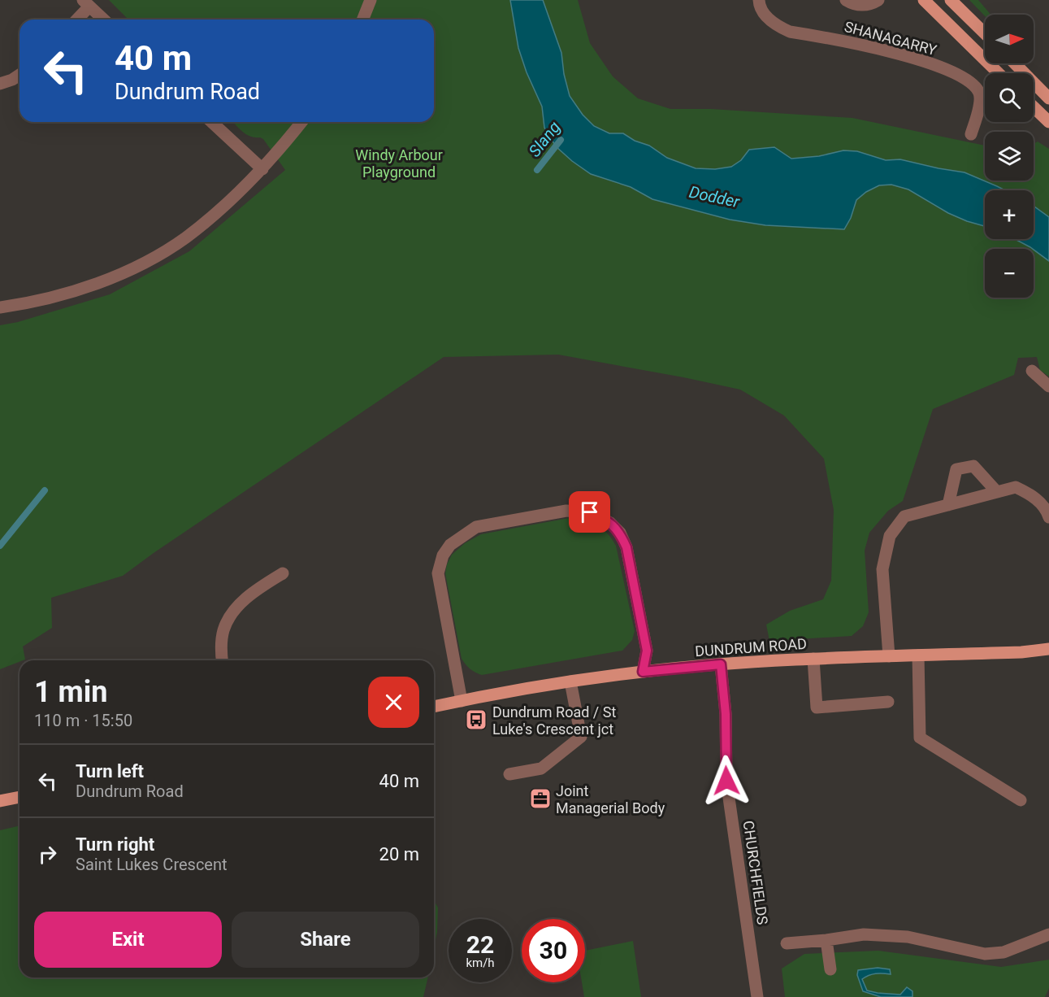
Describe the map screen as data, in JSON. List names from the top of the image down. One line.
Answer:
{"streets":{"main road":["DUNDRUM ROAD"],"street":["SHANAGARRY","CHURCHFIELDS"]},"crossings":[["DUNDRUM ROAD","CHURCHFIELDS"]],"water":["Slang","Dodder"],"parks":["Windy Arbour Playground"],"places":{"bus stop":["Dundrum Road / St Luke's Crescent jct"],"office":["Joint Managerial Body"]},"north":"right","page":{"map_buttons":["+","−"],"turn":["40 m","Dundrum Road"],"heading":["1 min","110 m · 15:50"],"list":[{"name":"Turn left","note":"Dundrum Road","value":"40 m"},{"name":"Turn right","note":"Saint Lukes Crescent","value":"20 m"}],"buttons":["Exit","Share"],"speed":"22 km/h","limit":"30"}}
